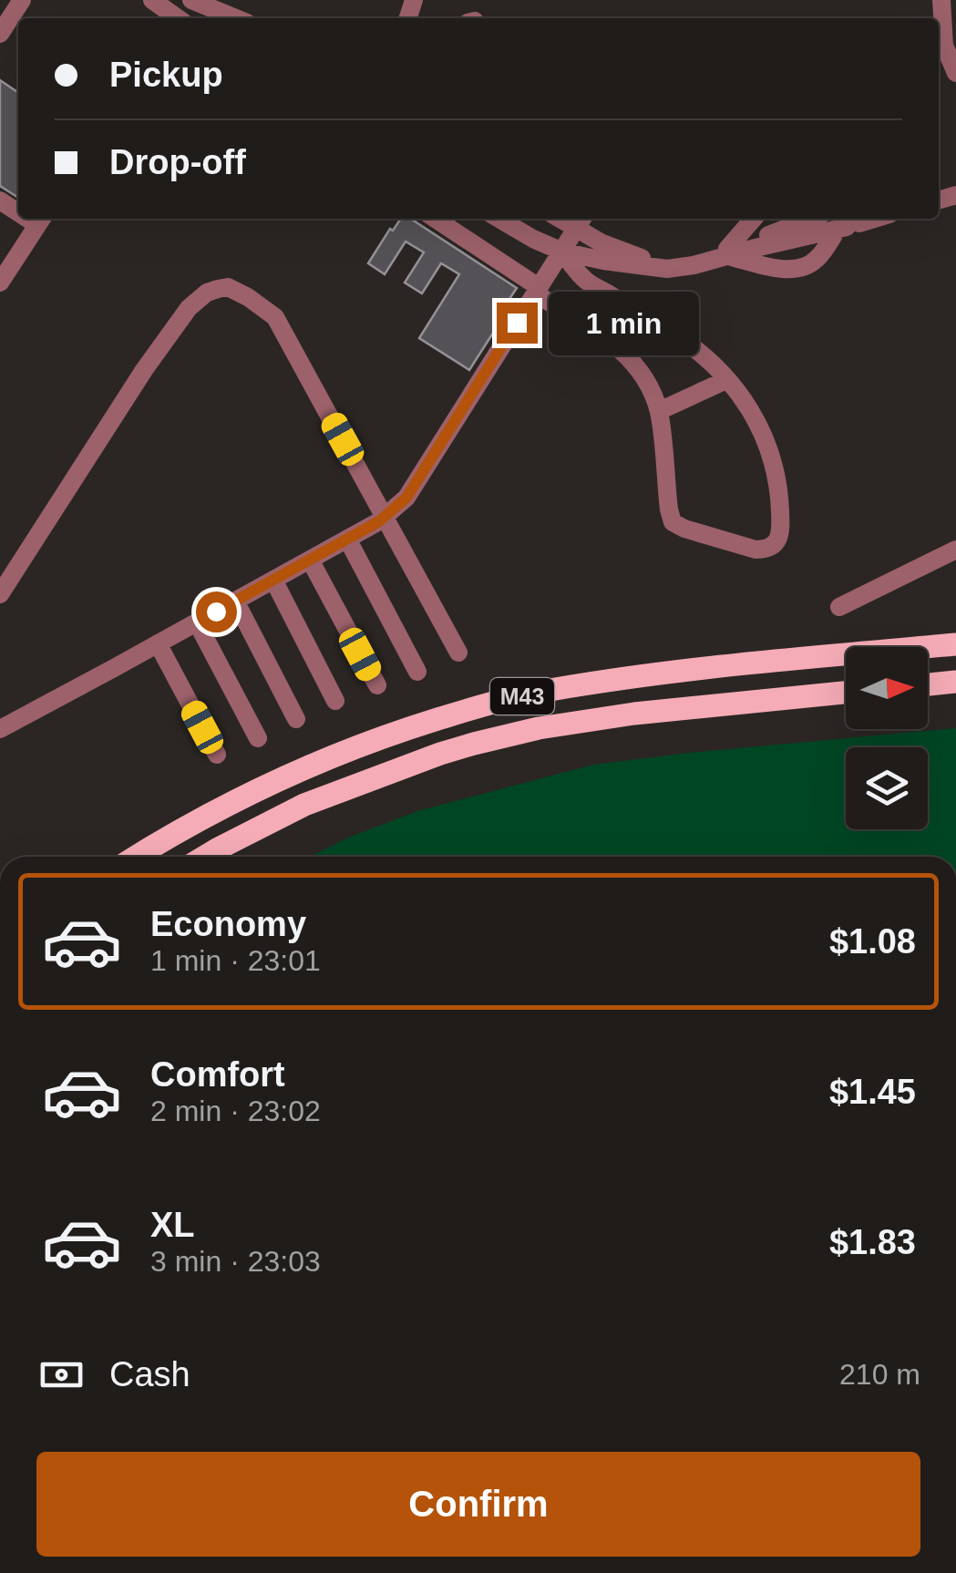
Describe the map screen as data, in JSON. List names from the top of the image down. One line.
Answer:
{"streets":{"main road":["M43"]},"north":"right","page":{"banner":["Pickup","Drop-off"],"bubble":"1 min","list":[{"name":"Economy","note":"1 min · 23:01","value":"$1.08"},{"name":"Comfort","note":"2 min · 23:02","value":"$1.45"},{"name":"XL","note":"3 min · 23:03","value":"$1.83"}],"pay":["Cash","210 m"],"buttons":"Confirm"}}
